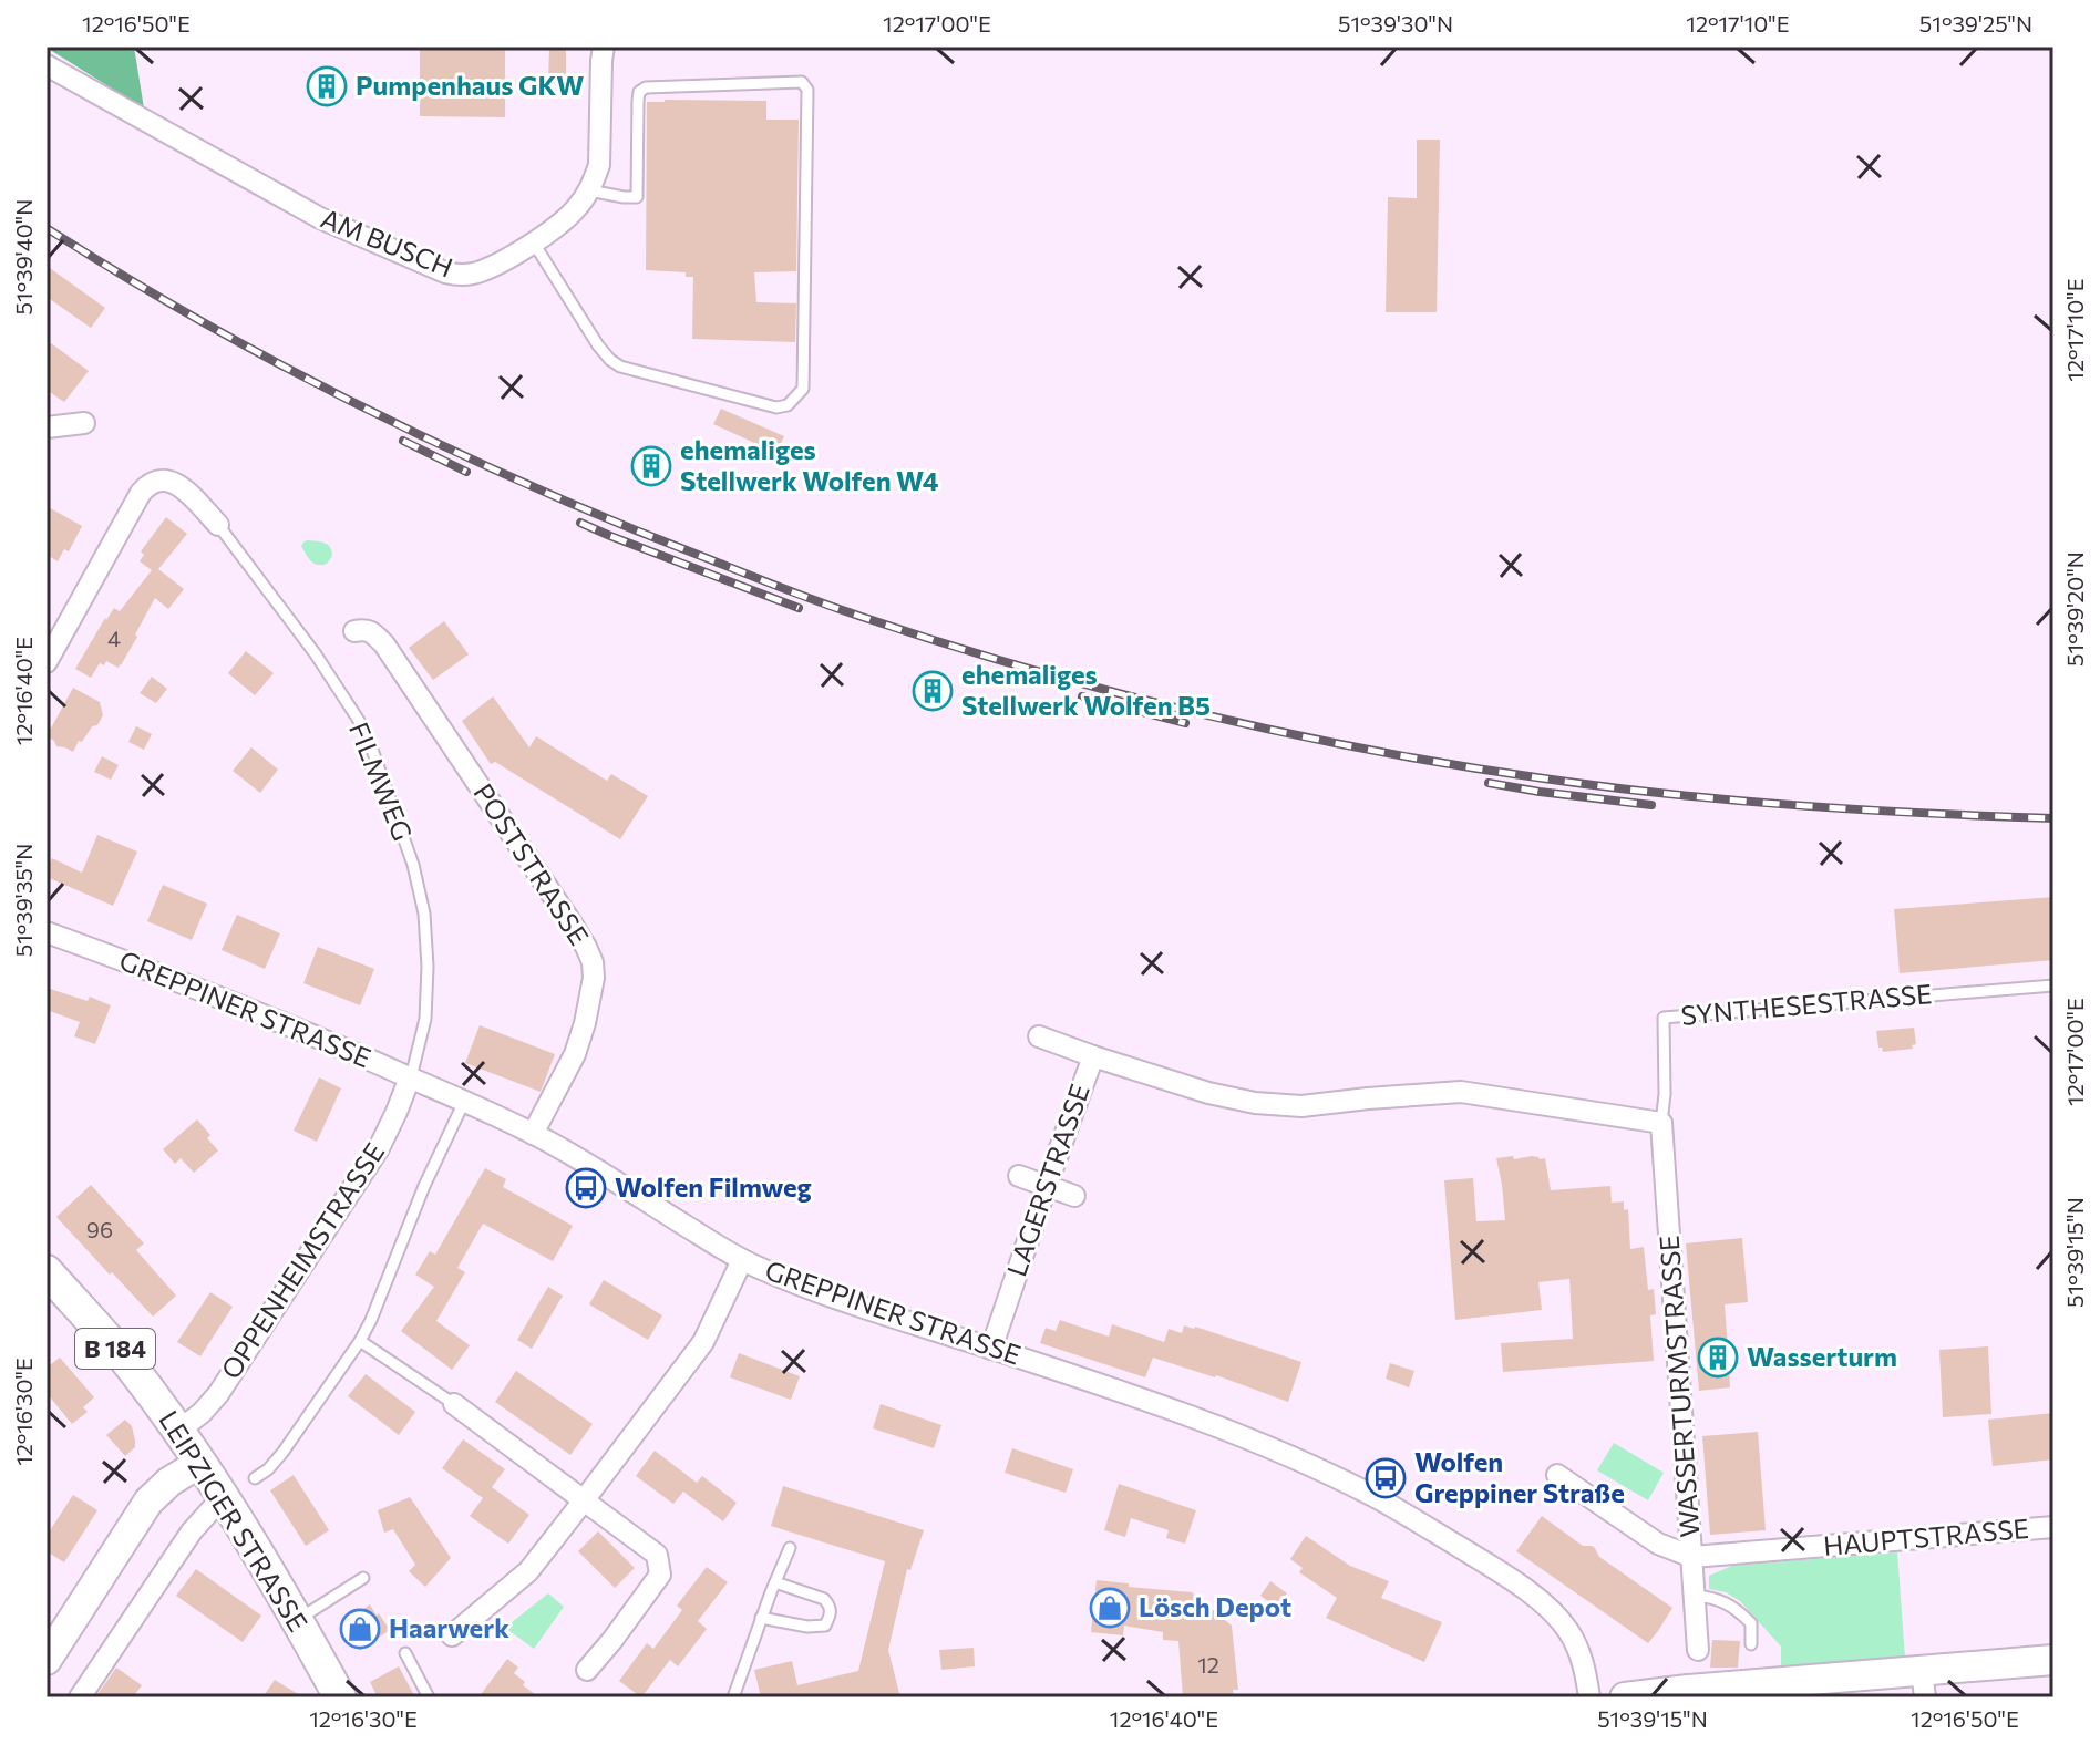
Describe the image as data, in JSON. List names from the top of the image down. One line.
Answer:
{"streets":{"main road":["B 184","LEIPZIGER STRASSE"],"street":["AM BUSCH","POSTSTRASSE","GREPPINER STRASSE","LAGERSTRASSE","OPPENHEIMSTRASSE","WASSERTURMSTRASSE","HAUPTSTRASSE"],"lane":["FILMWEG","SYNTHESESTRASSE"]},"crossings":[["FILMWEG","GREPPINER STRASSE"],["FILMWEG","OPPENHEIMSTRASSE"],["POSTSTRASSE","GREPPINER STRASSE"],["SYNTHESESTRASSE","LAGERSTRASSE"],["SYNTHESESTRASSE","WASSERTURMSTRASSE"],["GREPPINER STRASSE","LAGERSTRASSE"],["GREPPINER STRASSE","OPPENHEIMSTRASSE"],["LAGERSTRASSE","WASSERTURMSTRASSE"],["OPPENHEIMSTRASSE","LEIPZIGER STRASSE"],["WASSERTURMSTRASSE","HAUPTSTRASSE"]],"places":{"building":["Pumpenhaus GKW","ehemaliges Stellwerk Wolfen W4","ehemaliges Stellwerk Wolfen B5","Wasserturm"],"bus stop":["Wolfen Filmweg","Wolfen Greppiner Straße"],"shop":["Lösch Depot","Haarwerk"]},"house_numbers":["4","96","12"],"coordinates":["12°16'50\"E","12°17'00\"E","51°39'30\"N","12°17'10\"E","51°39'25\"N","51°39'40\"N","51°39'20\"N","12°16'40\"E","51°39'35\"N","51°39'15\"N","12°16'30\"E"]}
